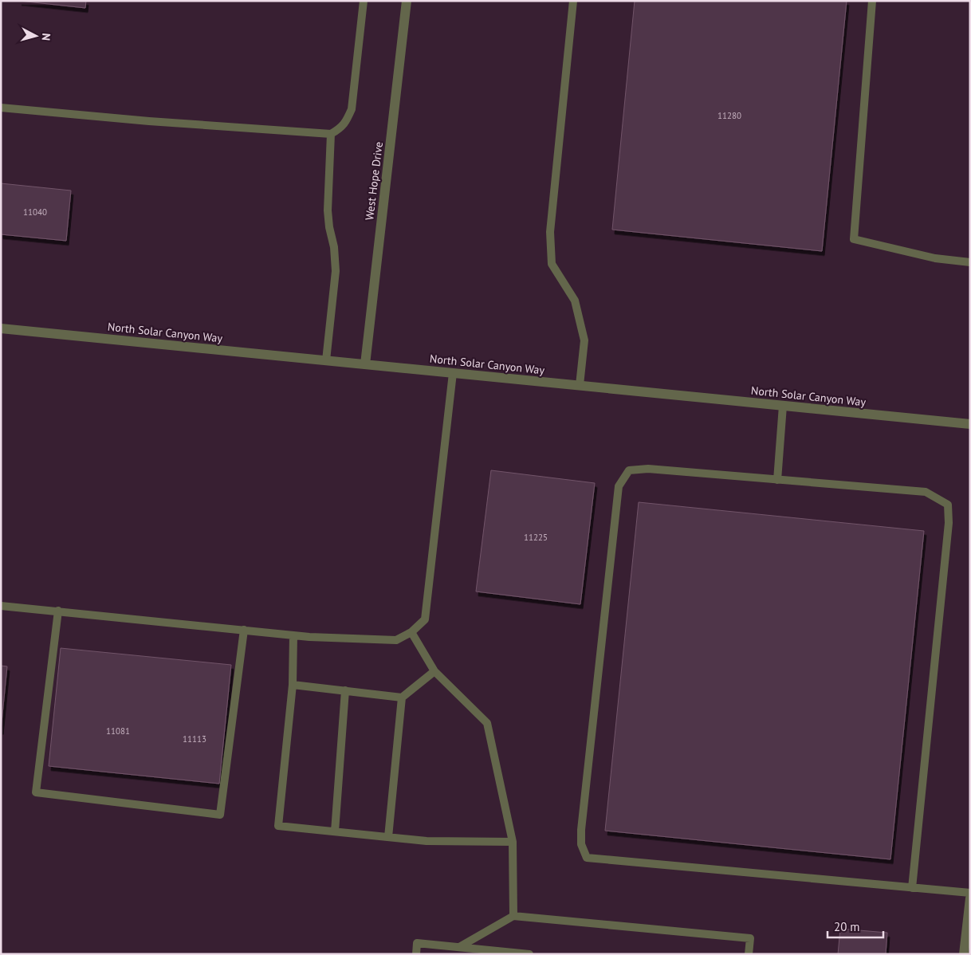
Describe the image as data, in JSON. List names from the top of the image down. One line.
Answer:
{"streets":{"street":["West Hope Drive","North Solar Canyon Way"]},"crossings":[["West Hope Drive","North Solar Canyon Way"]],"house_numbers":["11280","11040","11225","11081","11113"],"scale_bar":"20 m","north":"right"}
